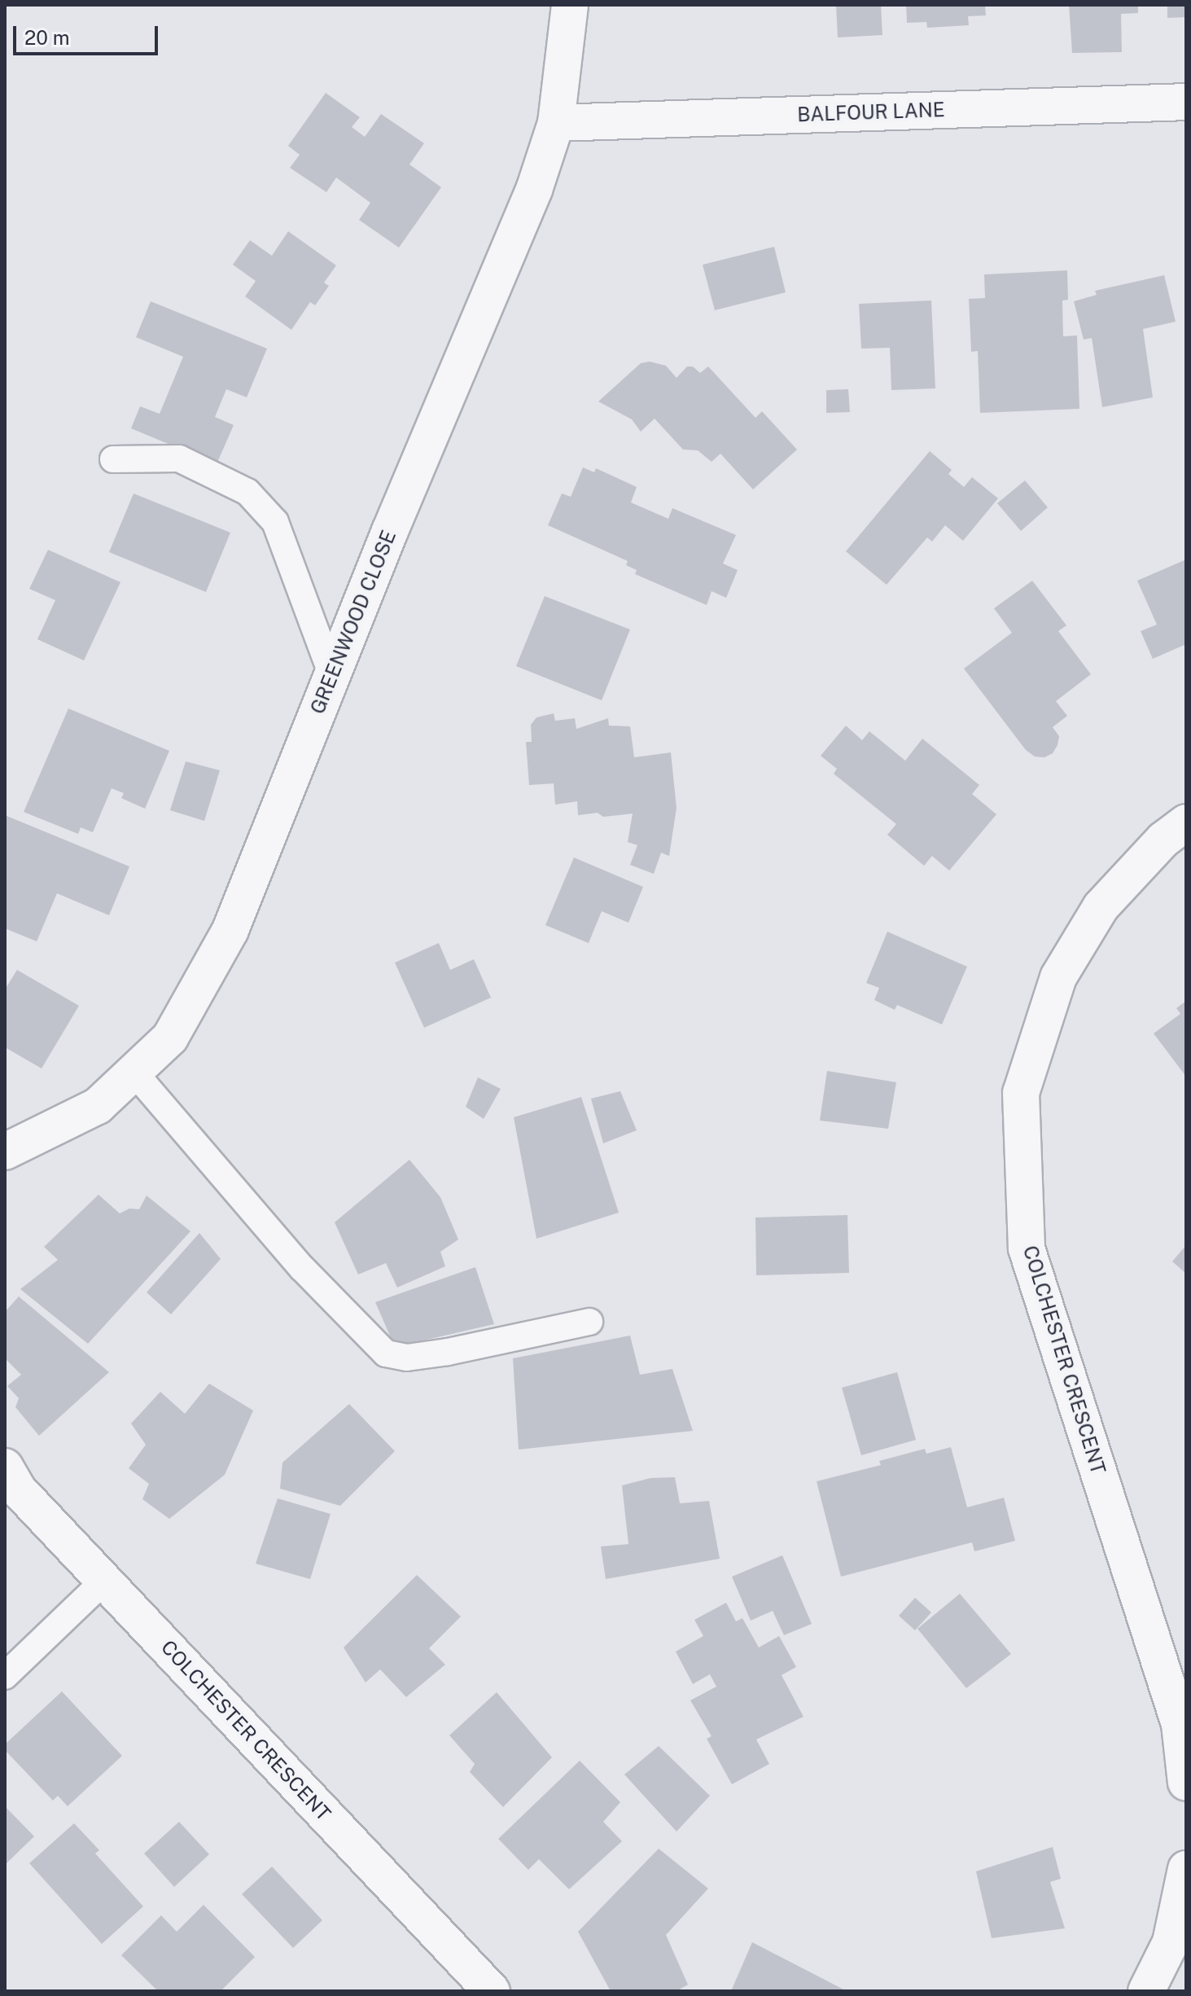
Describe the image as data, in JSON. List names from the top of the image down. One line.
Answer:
{"streets":{"street":["BALFOUR LANE","GREENWOOD CLOSE","COLCHESTER CRESCENT"]},"crossings":[["BALFOUR LANE","GREENWOOD CLOSE"]],"scale_bar":"20 m"}
